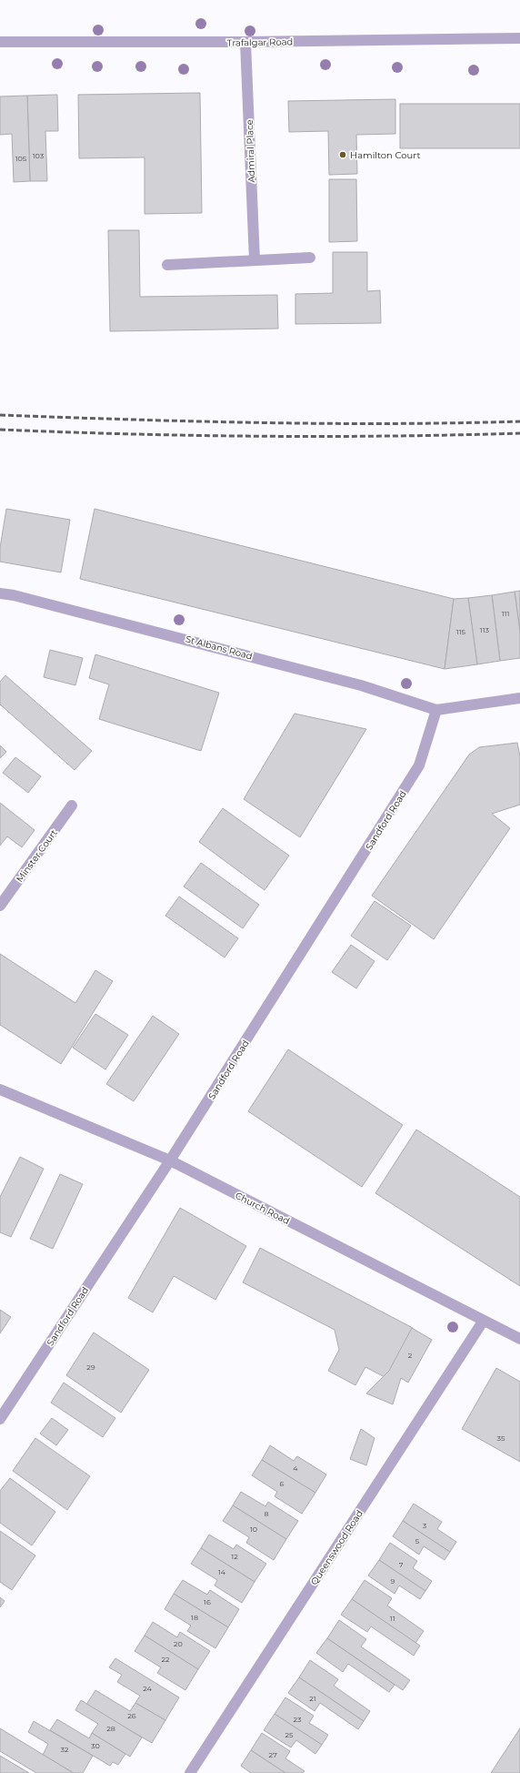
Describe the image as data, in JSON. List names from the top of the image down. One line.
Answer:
{"streets":{"street":["Trafalgar Road","Admiral Place","St Albans Road","Sandford Road","Minster Court","Church Road","Queenswood Road"]},"crossings":[["Trafalgar Road","Admiral Place"],["St Albans Road","Sandford Road"],["Sandford Road","Church Road"],["Church Road","Queenswood Road"]],"places":["Hamilton Court"],"house_numbers":["103","105","111","113","115","2","29","35","4","6","8","3","10","5","12","7","14","9","16","18","11","20","22","24","21","26","23","28","25","30","32","27"]}
